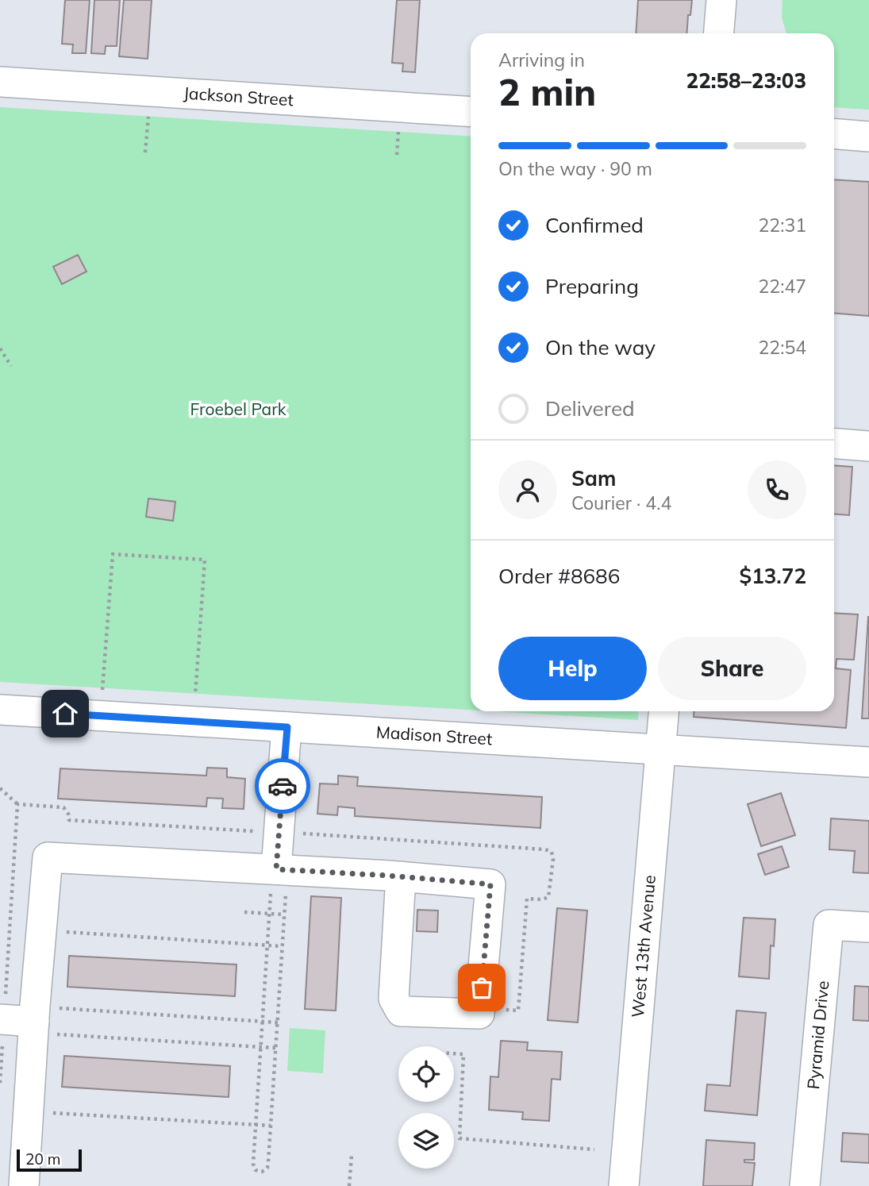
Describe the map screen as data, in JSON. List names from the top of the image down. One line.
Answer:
{"streets":{"street":["Jackson Street","Madison Street","West 13th Avenue","Pyramid Drive"]},"crossings":[["Madison Street","West 13th Avenue"]],"parks":["Froebel Park"],"scale_bar":"20 m","page":{"heading":["2 min","Arriving in","22:58–23:03"],"panel":["Sam","Courier · 4.4","Order #8686","$13.72"],"bar":"On the way · 90 m","list":[["Confirmed","22:31"],["Preparing","22:47"],["On the way","22:54"],"Delivered"],"buttons":["Help","Share"],"scale":"20 m"}}
